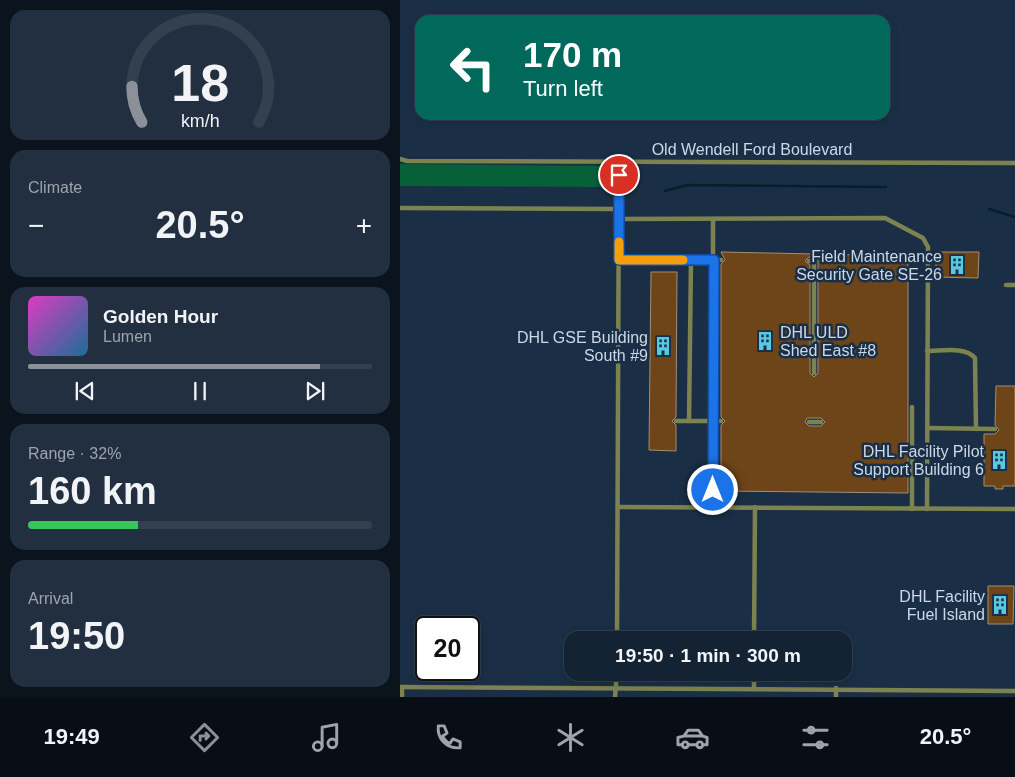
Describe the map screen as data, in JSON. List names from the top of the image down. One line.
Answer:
{"streets":{"lane":["Old Wendell Ford Boulevard"]},"places":{"building":["Field Maintenance Security Gate SE-26","DHL ULD Shed East #8","DHL GSE Building South #9","DHL Facility Pilot Support Building 6","DHL Facility Fuel Island"]},"page":{"turn":["170 m","Turn left"],"tile":["Climate",["Range · 32%","160 km"],["Arrival","19:50"]],"heat":["−","20.5°","+"],"song":["Golden Hour","Lumen"],"limit":"20","trip":"19:50 · 1 min · 300 m","tabs":["19:49","20.5°"],"gauge":["18","km/h"]}}
